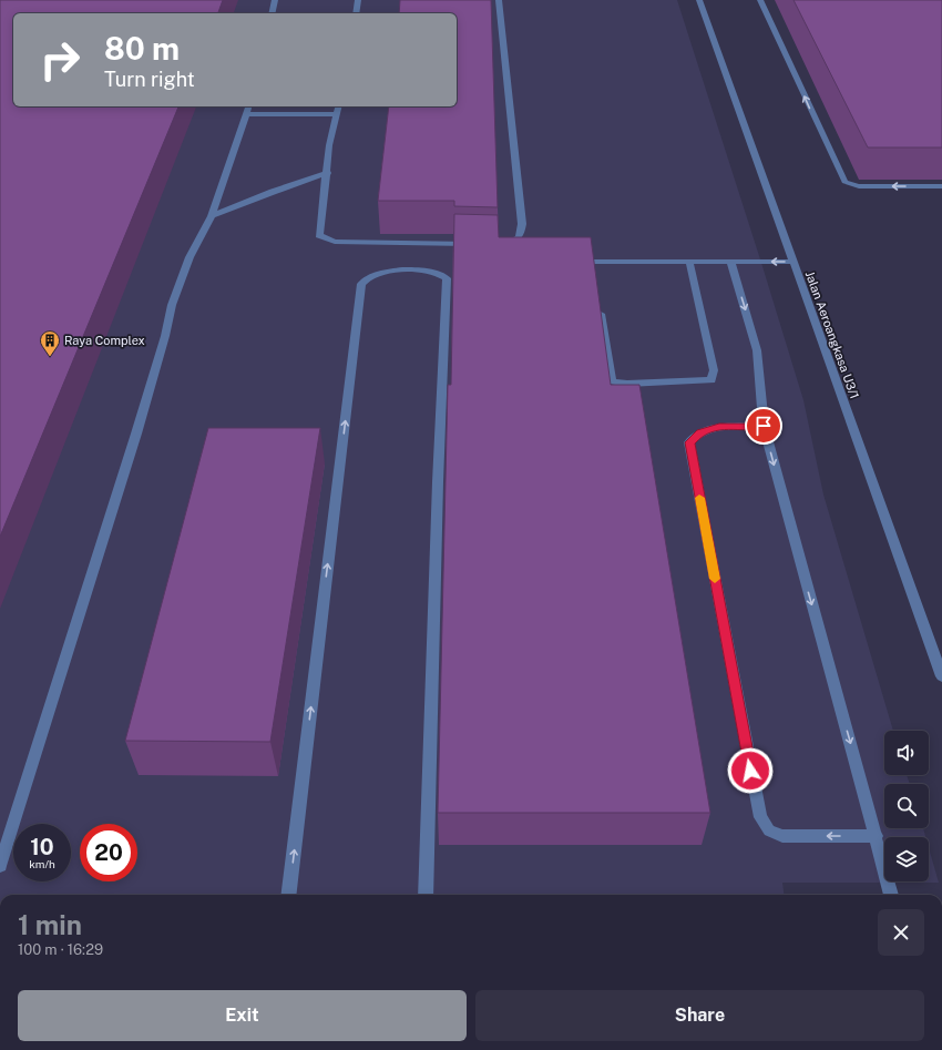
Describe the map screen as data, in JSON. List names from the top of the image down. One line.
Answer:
{"streets":{"street":["Jalan Aeroangkasa U3/1"]},"places":{"building":["Raya Complex"]},"page":{"turn":["80 m","Turn right"],"speed":"10 km/h","limit":"20","heading":["1 min","100 m · 16:29"],"buttons":["Exit","Share"]}}
